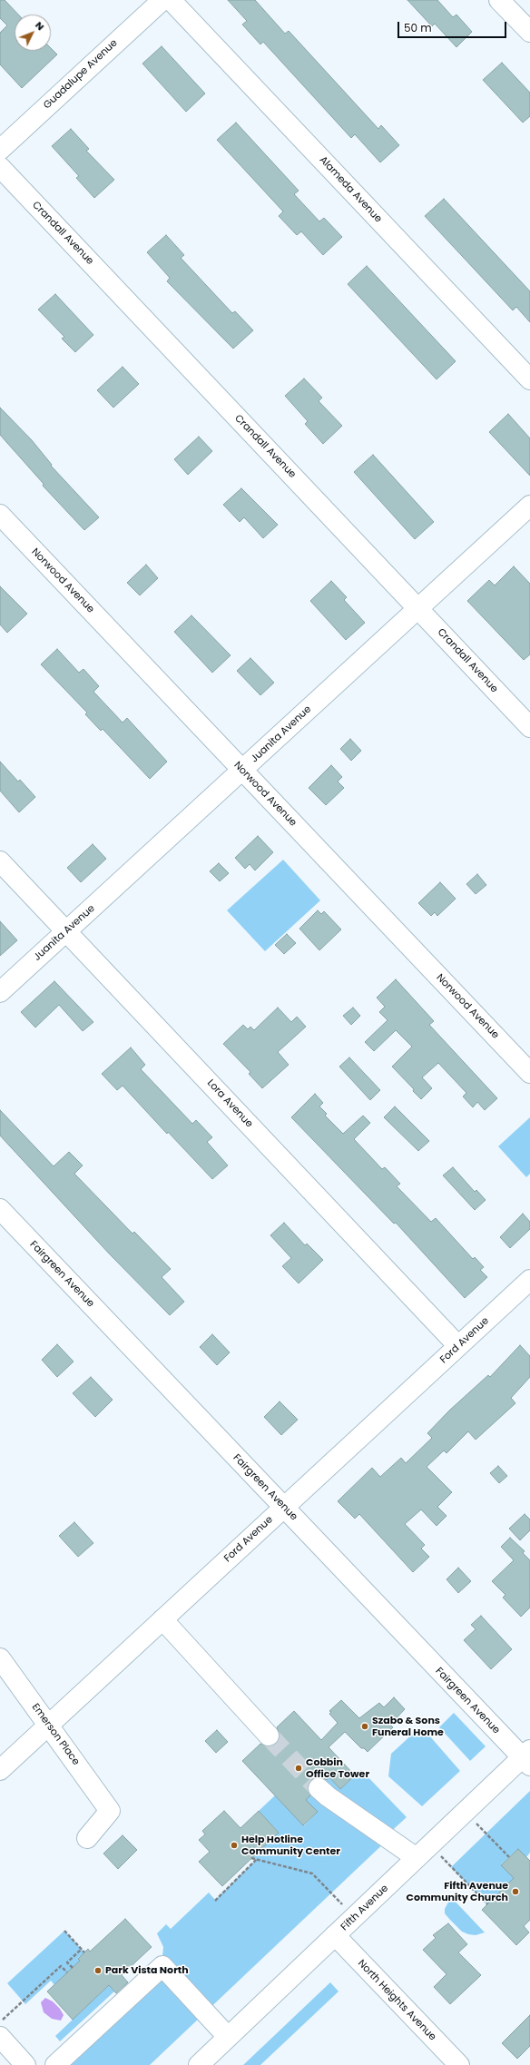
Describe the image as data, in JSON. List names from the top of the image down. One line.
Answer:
{"streets":{"street":["Guadalupe Avenue","Alameda Avenue","Crandall Avenue","Norwood Avenue","Juanita Avenue","Lora Avenue","Fairgreen Avenue","Ford Avenue","Emerson Place","Fifth Avenue","North Heights Avenue"]},"crossings":[["Crandall Avenue","Juanita Avenue"],["Norwood Avenue","Juanita Avenue"],["Juanita Avenue","Lora Avenue"],["Lora Avenue","Ford Avenue"],["Fairgreen Avenue","Ford Avenue"],["Fairgreen Avenue","Fifth Avenue"],["Ford Avenue","Emerson Place"],["Fifth Avenue","North Heights Avenue"]],"places":["Szabo & Sons Funeral Home","Cobbin Office Tower","Help Hotline Community Center","Fifth Avenue Community Church","Park Vista North"],"scale_bar":"50 m","north":"top right"}
